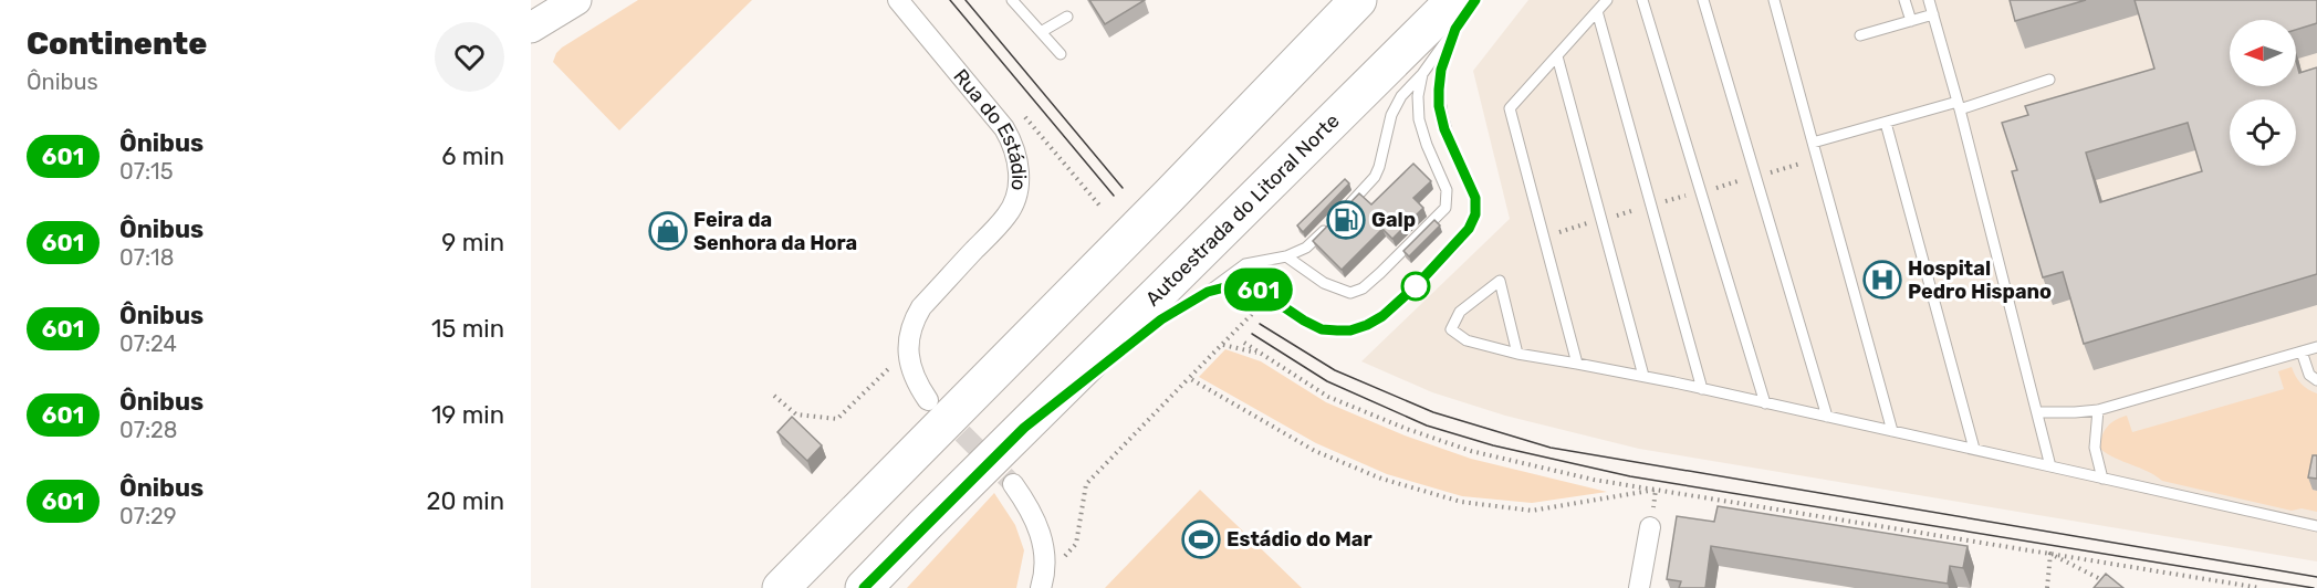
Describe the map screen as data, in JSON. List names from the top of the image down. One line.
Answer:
{"streets":{"highway":["Autoestrada do Litoral Norte"],"street":["Rua do Estádio"]},"places":{"fuel station":["Galp"],"shop":["Feira da Senhora da Hora"],"hospital":["Hospital Pedro Hispano"],"sports":["Estádio do Mar"]},"lines":["bus line 601"],"north":"left","page":{"heading":["Continente","Ônibus"],"on_map":"601","list":[{"mark":"601","name":"Ônibus","note":"07:15","value":"6 min"},{"mark":"601","name":"Ônibus","note":"07:18","value":"9 min"},{"mark":"601","name":"Ônibus","note":"07:24","value":"15 min"},{"mark":"601","name":"Ônibus","note":"07:28","value":"19 min"},{"mark":"601","name":"Ônibus","note":"07:29","value":"20 min"}]}}
